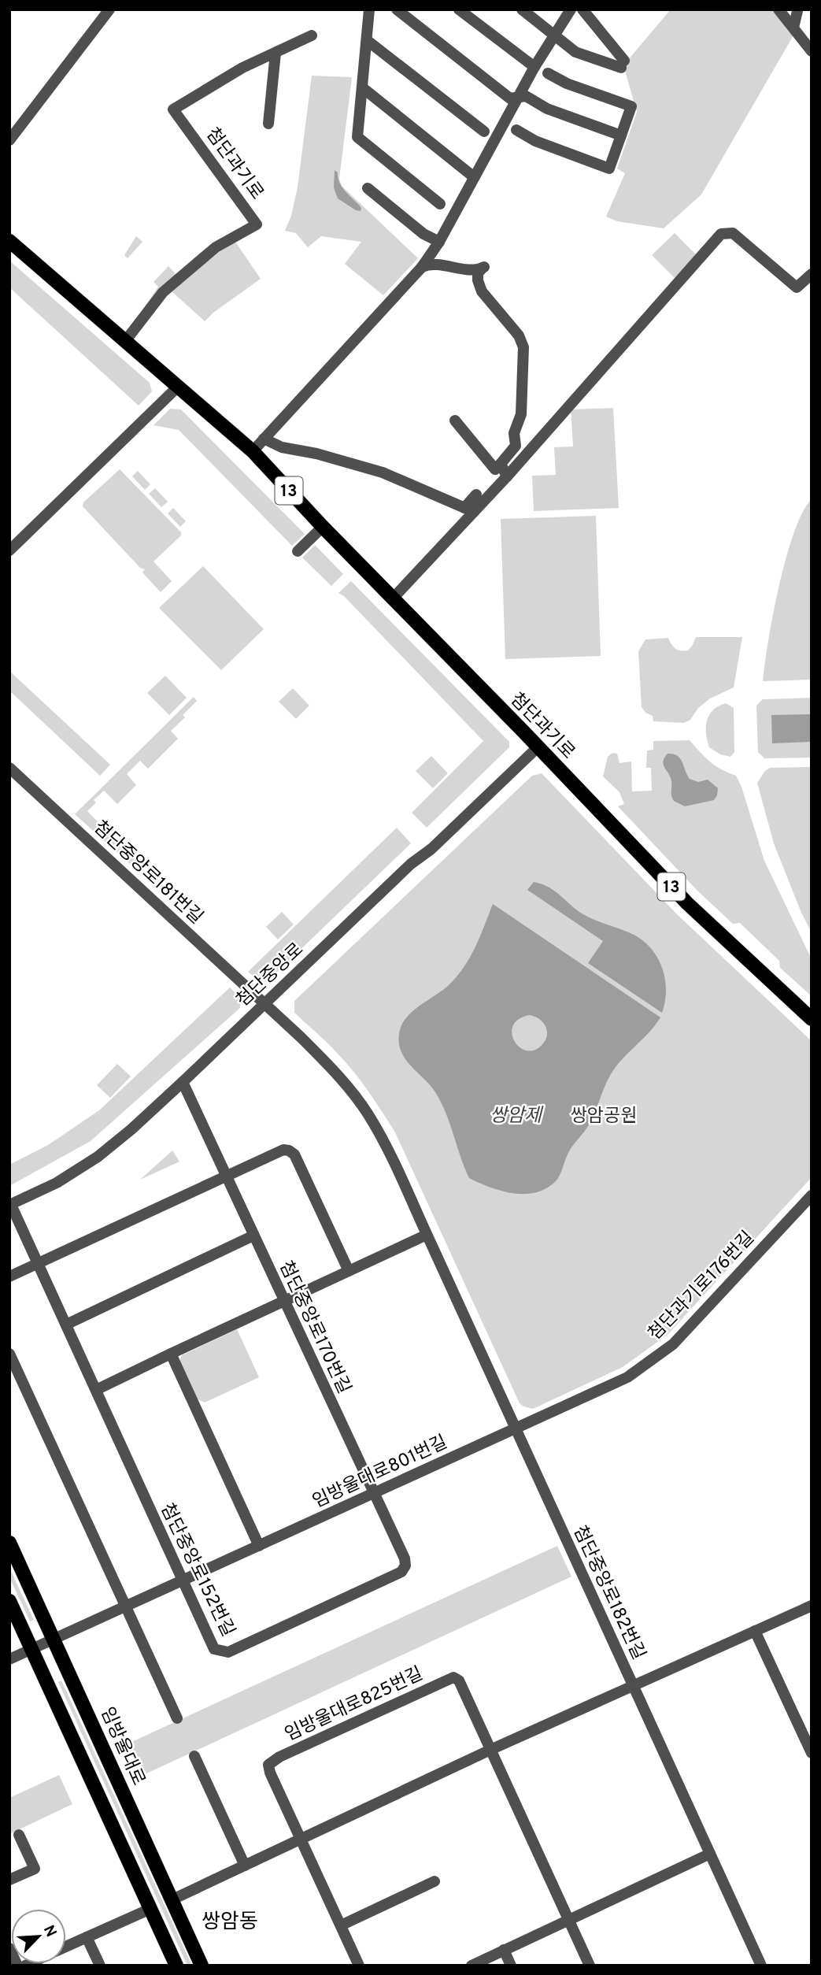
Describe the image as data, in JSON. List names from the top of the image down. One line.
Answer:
{"streets":{"main road":["첨단과기로","13","임방울대로"],"street":["첨단중앙로181번길","첨단중앙로","첨단과기로176번길","첨단중앙로170번길","임방울대로801번길","첨단중앙로152번길","첨단중앙로182번길","임방울대로825번길"]},"crossings":[["첨단과기로","첨단중앙로"],["첨단중앙로181번길","첨단중앙로"],["첨단중앙로181번길","첨단중앙로182번길"],["첨단중앙로","첨단중앙로170번길"],["첨단중앙로","첨단중앙로152번길"],["첨단중앙로","첨단중앙로182번길"],["첨단과기로176번길","임방울대로801번길"],["첨단과기로176번길","첨단중앙로182번길"],["첨단중앙로170번길","임방울대로801번길"],["첨단중앙로170번길","첨단중앙로152번길"],["임방울대로801번길","첨단중앙로152번길"],["임방울대로801번길","첨단중앙로182번길"],["임방울대로801번길","임방울대로"]],"districts":["쌍암동"],"water":["쌍암제"],"parks":["쌍암공원"],"north":"top right"}
